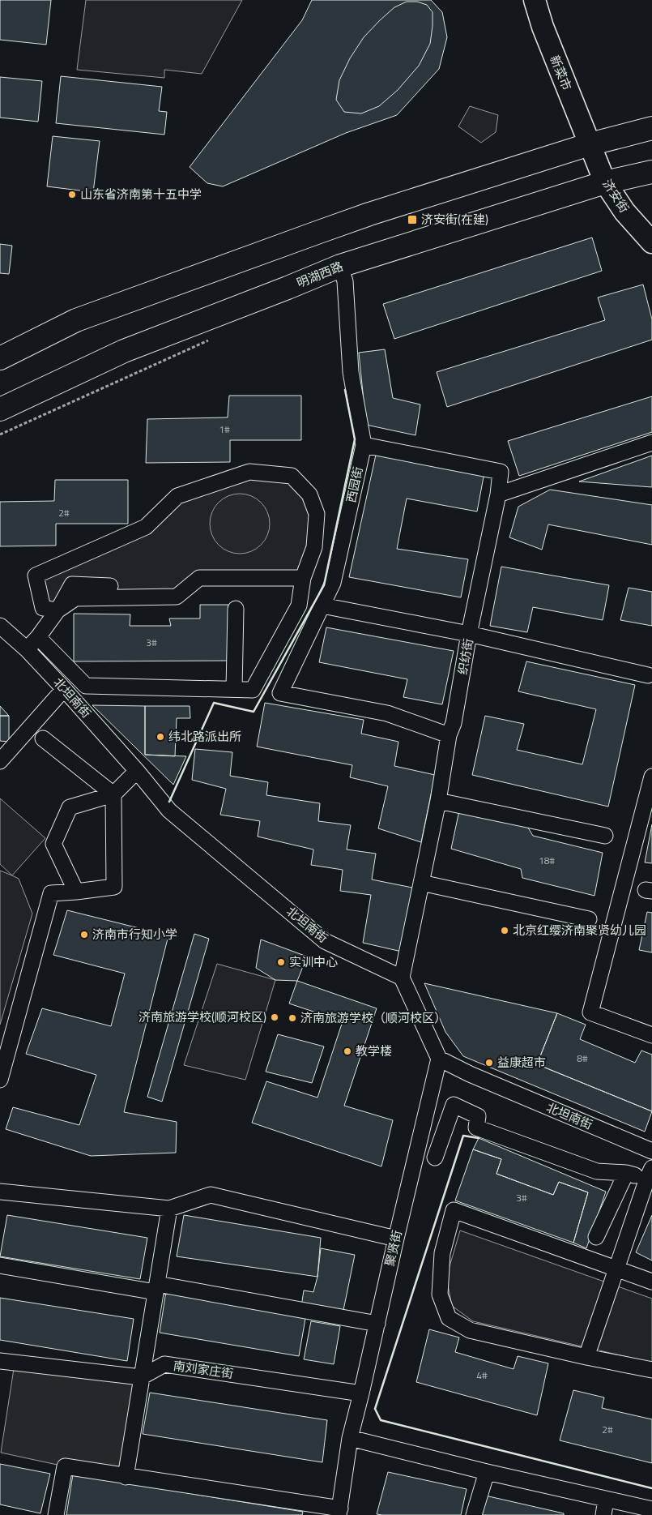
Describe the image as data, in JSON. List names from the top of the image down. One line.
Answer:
{"streets":{"main road":["新菜市","济安街","明湖西路"],"street":["西园街","织纺街","北坦南街","聚贤街","南刘家庄街"]},"crossings":[["新菜市","济安街"],["济安街","明湖西路"],["明湖西路","西园街"],["西园街","织纺街"],["织纺街","北坦南街"],["北坦南街","聚贤街"],["聚贤街","南刘家庄街"]],"places":{"other":["山东省济南第十五中学","纬北路派出所","北京红缨济南聚贤幼儿园","济南市行知小学","实训中心","济南旅游学校(顺河校区)","济南旅游学校（顺河校区）","教学楼","益康超市"],"transit":["济安街(在建)"]},"house_numbers":["1#","2#","3#","18#","8#","3#","4#","2#"]}
